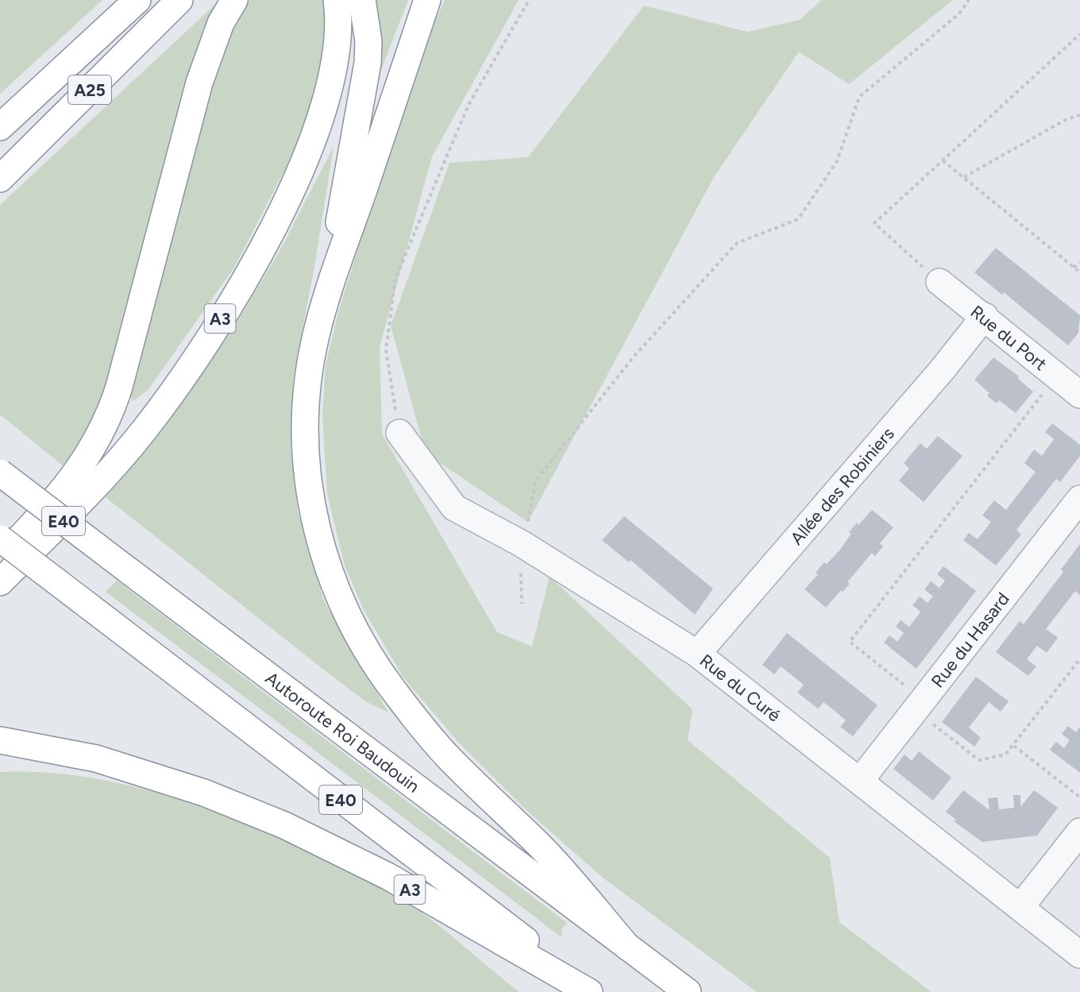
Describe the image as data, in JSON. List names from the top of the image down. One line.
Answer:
{"streets":{"highway":["A25","A3","E40","Autoroute Roi Baudouin"],"street":["Rue du Port","Allée des Robiniers","Rue du Hasard","Rue du Curé"]},"crossings":[["A3","E40"],["Rue du Port","Allée des Robiniers"],["Allée des Robiniers","Rue du Curé"],["Rue du Hasard","Rue du Curé"]]}
